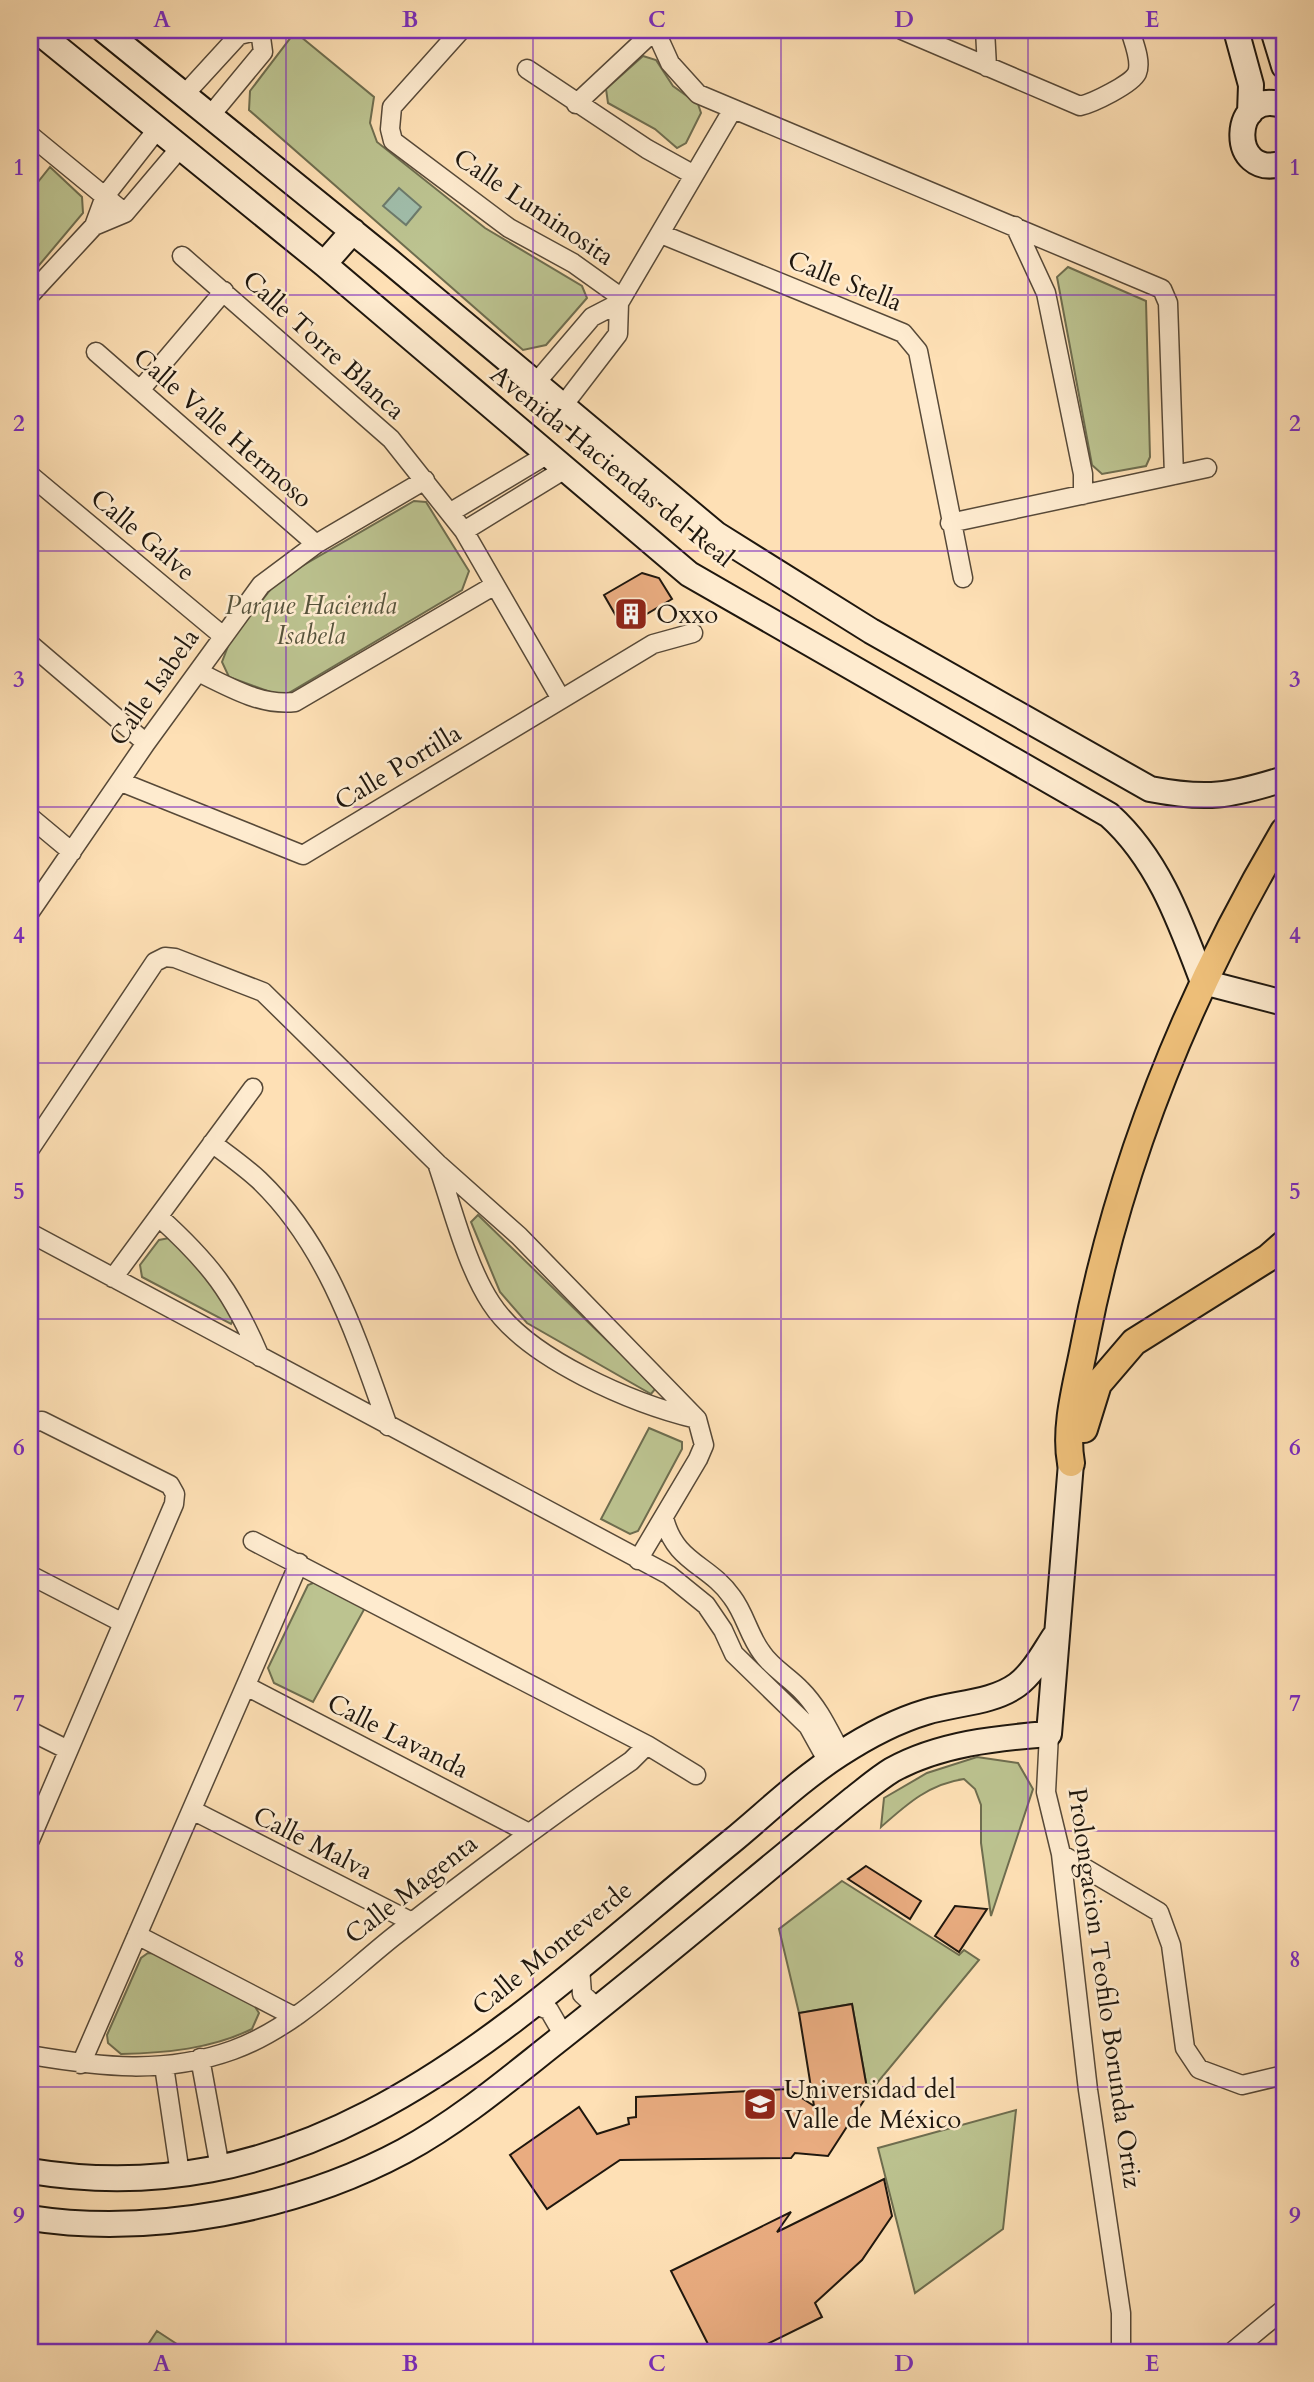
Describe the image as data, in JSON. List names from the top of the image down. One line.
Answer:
{"streets":{"main road":["Avenida Haciendas del Real","Calle Monteverde","Prolongacion Teofilo Borunda Ortiz"],"street":["Calle Luminosita","Calle Stella","Calle Torre Blanca","Calle Valle Hermoso","Calle Galve","Calle Isabela","Calle Portilla","Calle Lavanda","Calle Malva","Calle Magenta"]},"crossings":[["Calle Torre Blanca","Calle Isabela"],["Calle Torre Blanca","Calle Portilla"],["Calle Valle Hermoso","Calle Isabela"],["Calle Galve","Calle Isabela"],["Calle Isabela","Calle Portilla"],["Calle Lavanda","Calle Magenta"],["Calle Malva","Calle Magenta"],["Calle Monteverde","Prolongacion Teofilo Borunda Ortiz"]],"parks":["Parque Hacienda Isabela"],"places":{"building":["Oxxo"],"school or university":["Universidad del Valle de México"]},"grid":{"columns":["A","B","C","D","E"],"rows":["1","2","3","4","5","6","7","8","9"]}}
